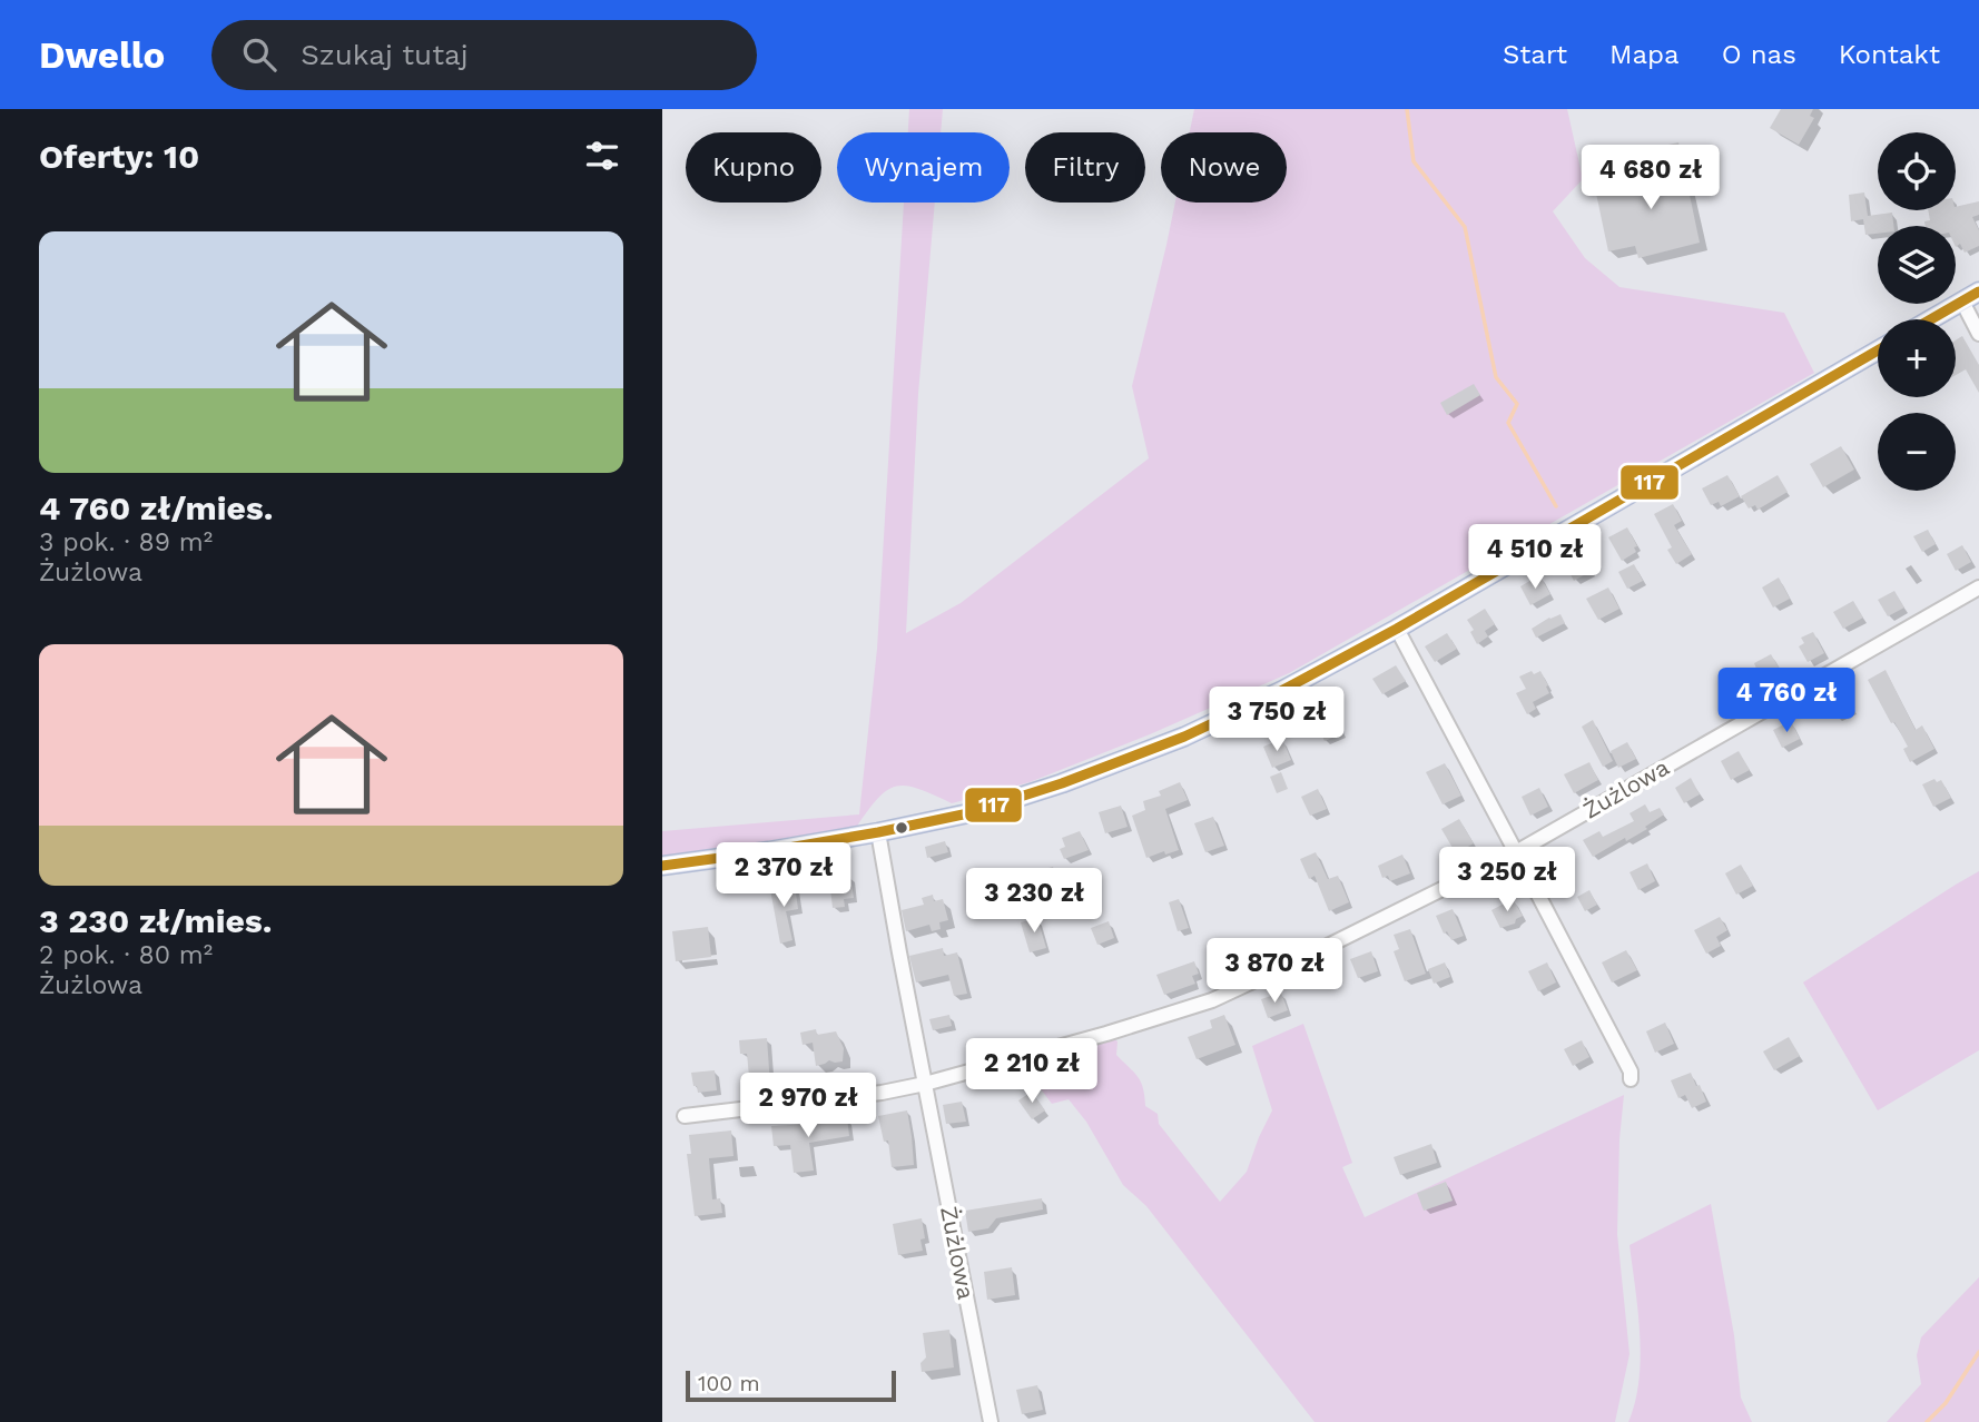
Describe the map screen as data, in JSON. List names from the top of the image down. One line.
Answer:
{"streets":{"street":["Żużlowa"]},"lines":["transit line 117"],"scale_bar":"100 m","page":{"header":"Dwello","search":"Szukaj tutaj","nav":["Start","Mapa","O nas","Kontakt"],"heading":"Oferty: 10","map_buttons":["+","−"],"chip":["Kupno","Wynajem","Filtry","Nowe"],"price":["4 680 zł","4 510 zł","4 760 zł","3 750 zł","2 370 zł","3 250 zł","3 230 zł","3 870 zł","2 210 zł","2 970 zł"],"list":[{"name":"4 760 zł/mies.","note":"3 pok. · 89 m² · Żużlowa"},{"name":"3 230 zł/mies.","note":"2 pok. · 80 m² · Żużlowa"}],"scale":"100 m"}}
